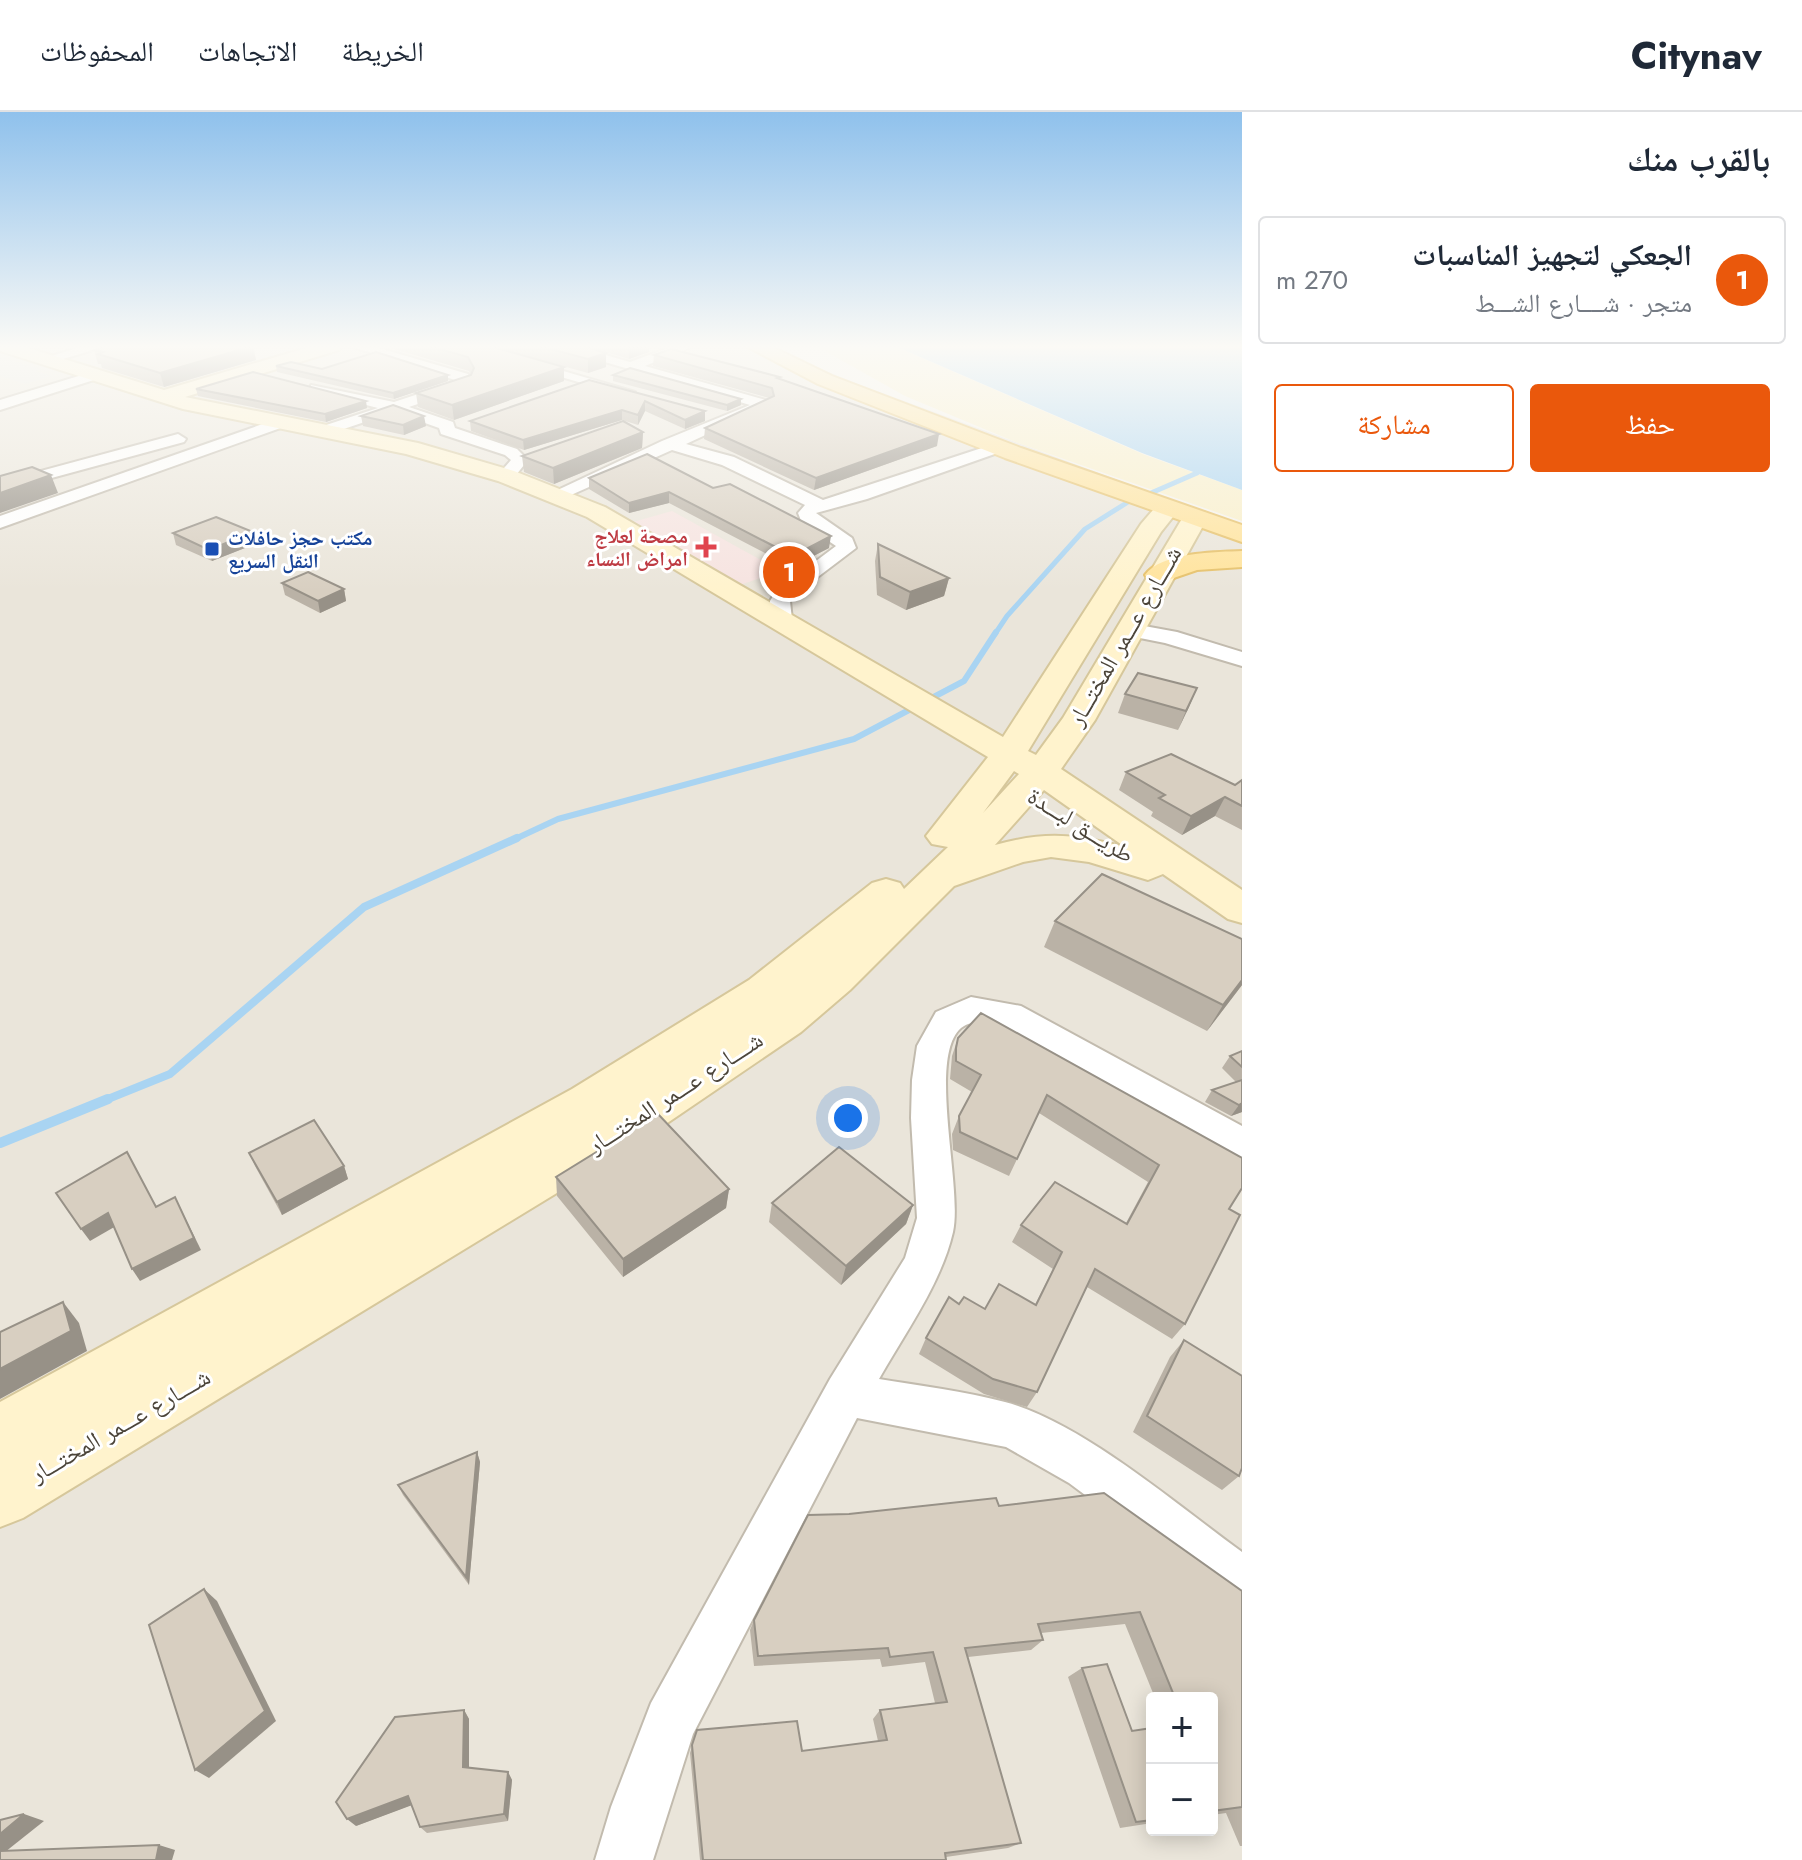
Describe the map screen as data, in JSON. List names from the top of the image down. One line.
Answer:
{"streets":{"street":["شــــارع عـــمر المختـــار","طريـــق لبـــدة"]},"crossings":[["شــــارع عـــمر المختـــار","طريـــق لبـــدة"]],"places":{"health":["مصحة لعلاج امراض النساء"],"transit":["مكتب حجز حافلات النقل السريع"]},"page":{"header":"Citynav","nav":["الخريطة","الاتجاهات","المحفوظات"],"heading":"بالقرب منك","list":[{"mark":"1","name":"الجعكي لتجهيز المناسبات","note":"متجر · شــــارع الشـــط","value":"270 m"}],"buttons":["حفظ","مشاركة"],"pins":"1","map_buttons":["+","−"]}}
